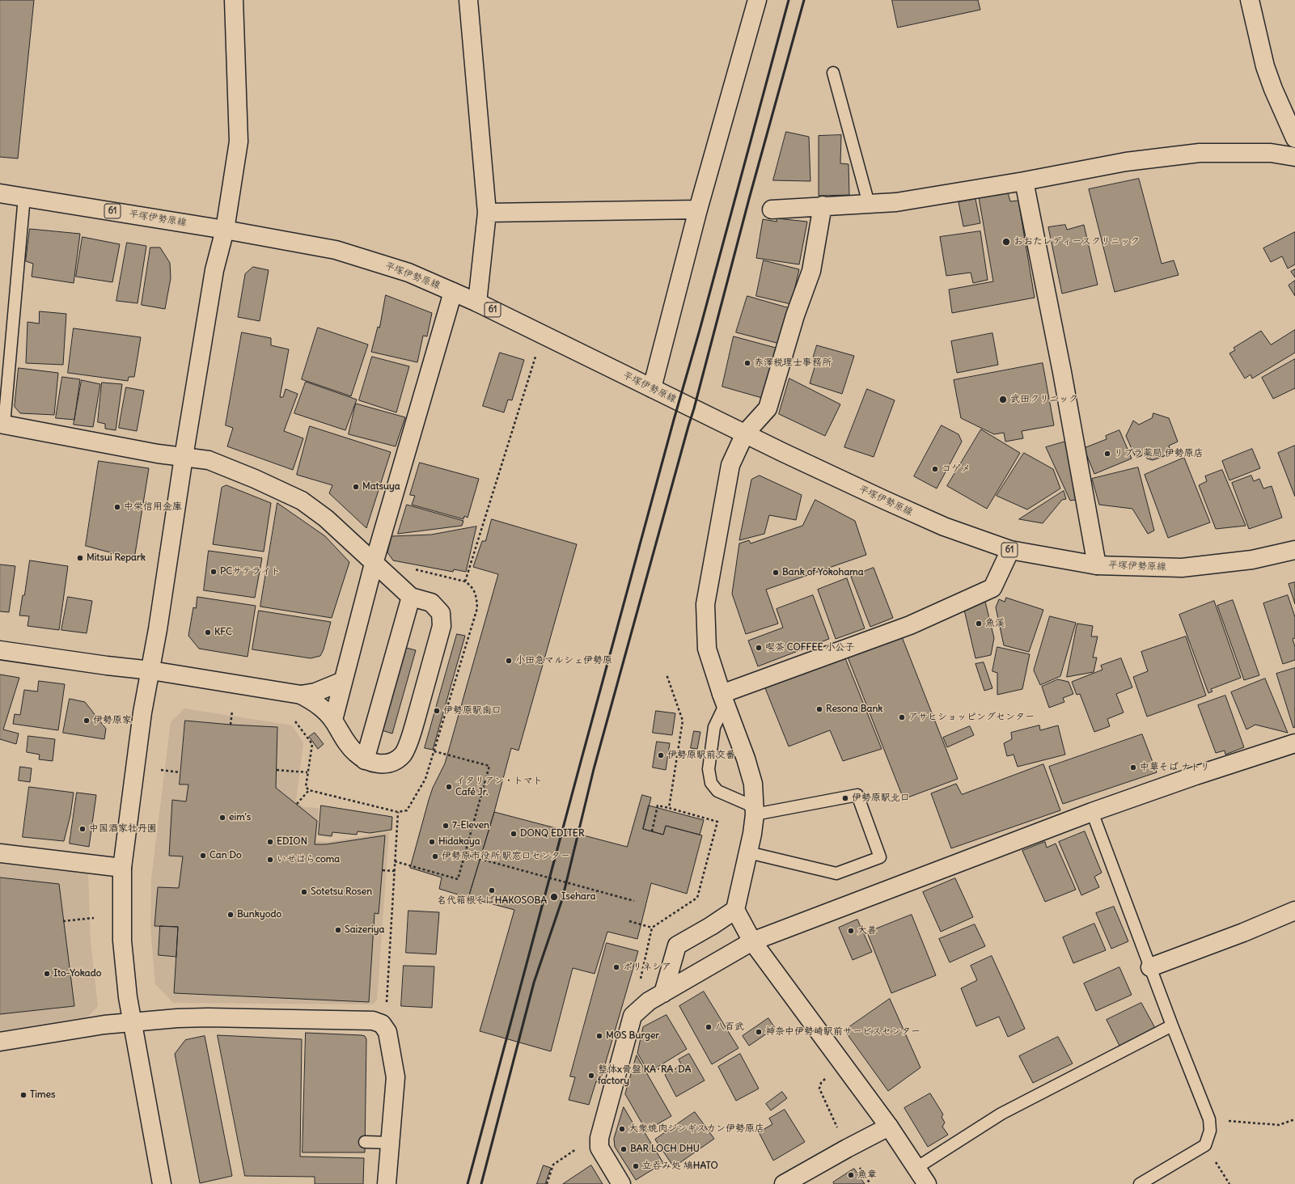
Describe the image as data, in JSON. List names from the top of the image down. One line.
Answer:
{"streets":{"street":["61","平塚伊勢原線"]},"places":["おおたレディースクリニック","赤澤税理士事務所","武田クリニック","リブラ薬局 伊勢原店","コゲメ","Matsuya","中栄信用金庫","Mitsui Repark","PCサテライト","Bank of Yokohama","魚溪","KFC","喫茶 COFFEE 小公子","小田急マルシェ伊勢原","Resona Bank","伊勢原駅南口","アサヒショッピングセンター","伊勢原家","伊勢原駅前交番","中華そば ナトリ","イタリアン・トマト Café Jr.","伊勢原駅北口","eim's","7-Eleven","中国酒家牡丹園","DONQ EDITER","EDION","Hidakaya","Can Do","伊勢原市役所 駅窓口センター","いせはらcoma","名代箱根そばHAKOSOBA","Sotetsu Rosen","Isehara","Bunkyodo","Saizeriya","大善","ポリネシア","Ito-Yokado","八百武","神奈中伊勢崎駅前サービスセンター","MOS Burger","整体x骨盤 KA･RA･DA factory","Times","大衆焼肉ジンギスカン伊勢原店","BAR LOCH DHU","立呑み処 鳩HATO","魚章"]}
